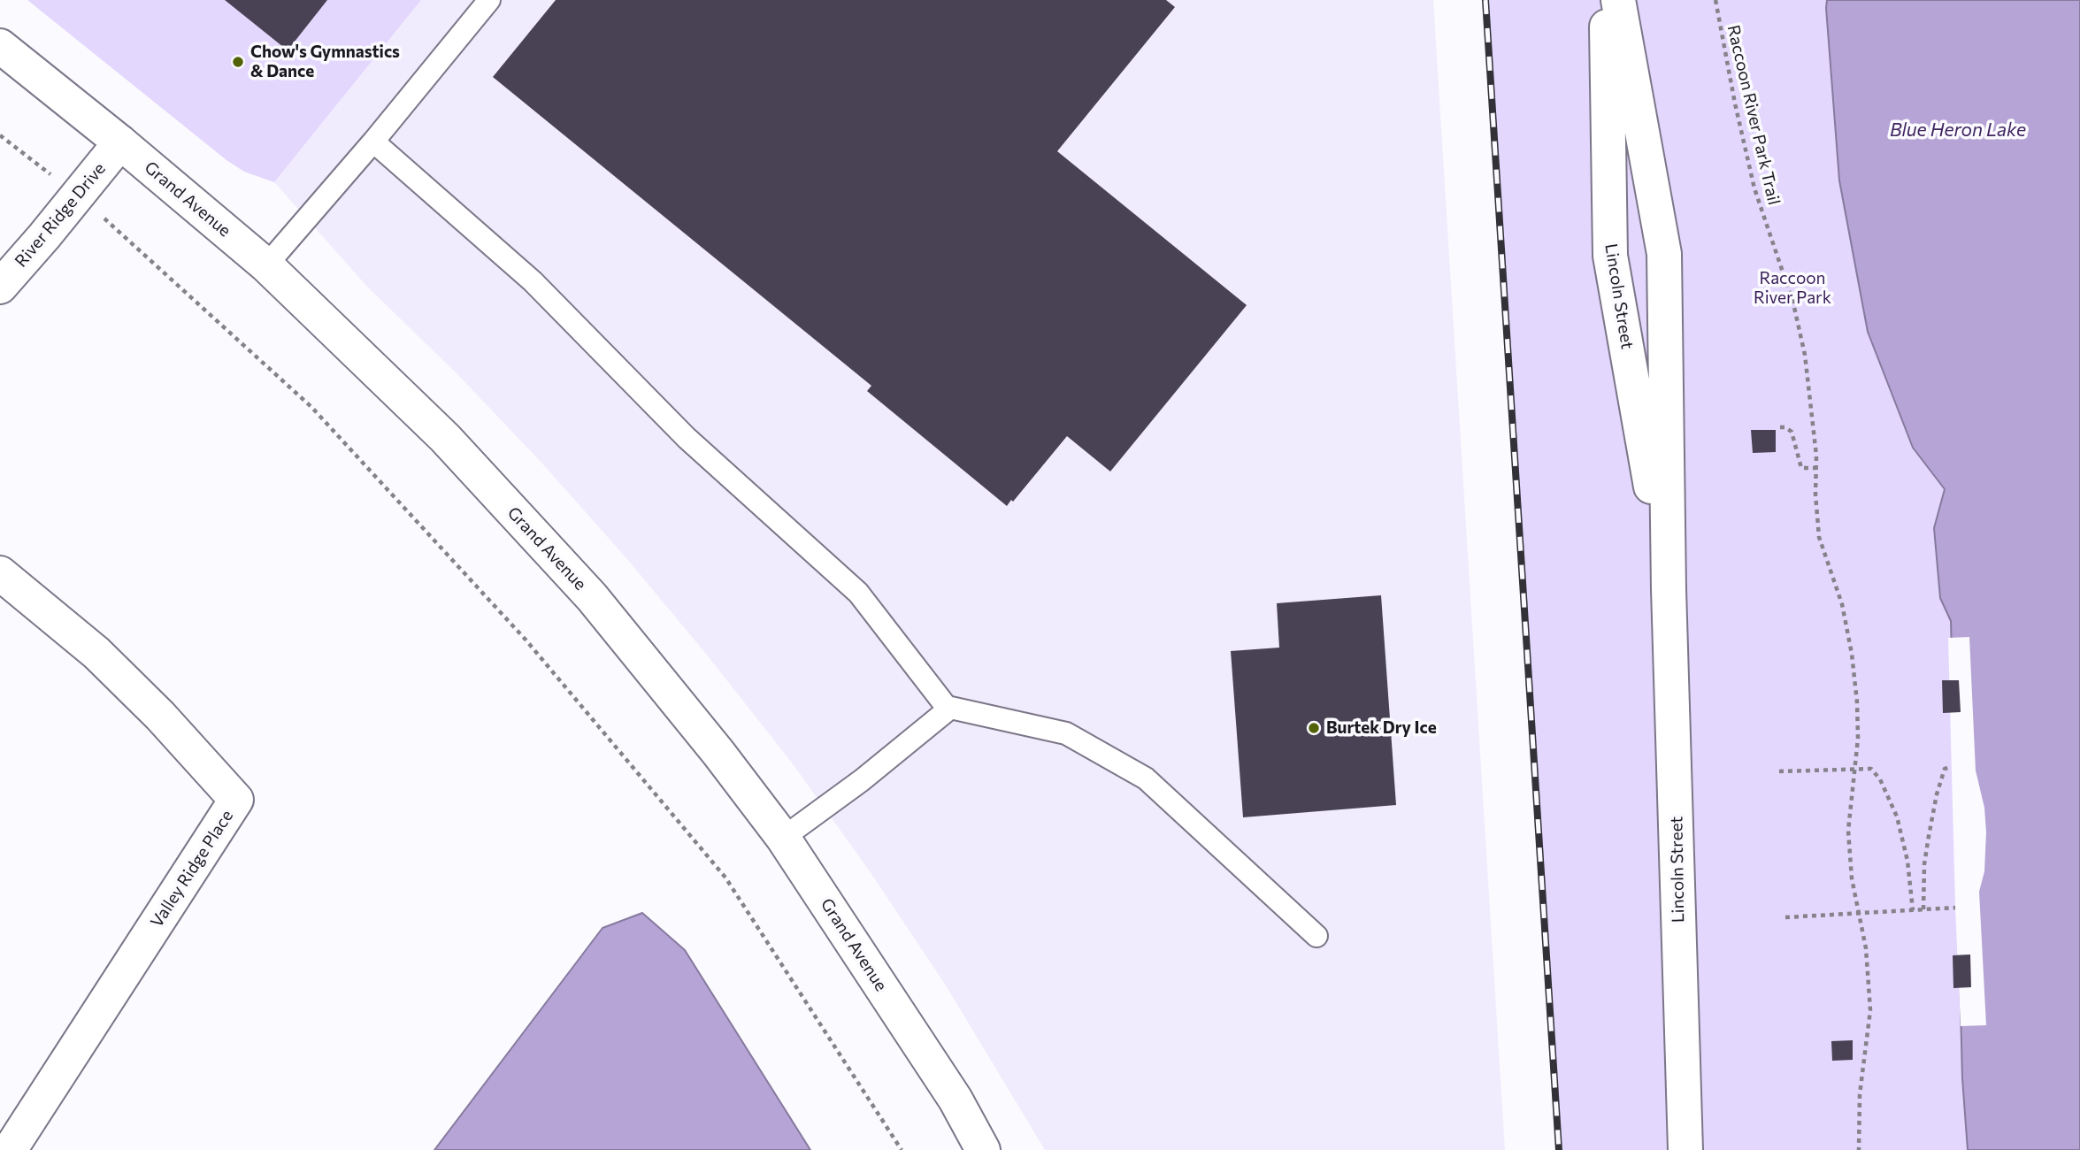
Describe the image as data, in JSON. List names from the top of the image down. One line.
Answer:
{"streets":{"street":["Grand Avenue","River Ridge Drive","Lincoln Street","Valley Ridge Place"],"path":["Raccoon River Park Trail"]},"crossings":[["Grand Avenue","River Ridge Drive"]],"water":["Blue Heron Lake"],"parks":["Raccoon River Park"],"places":["Chow's Gymnastics & Dance","Burtek Dry Ice"]}
